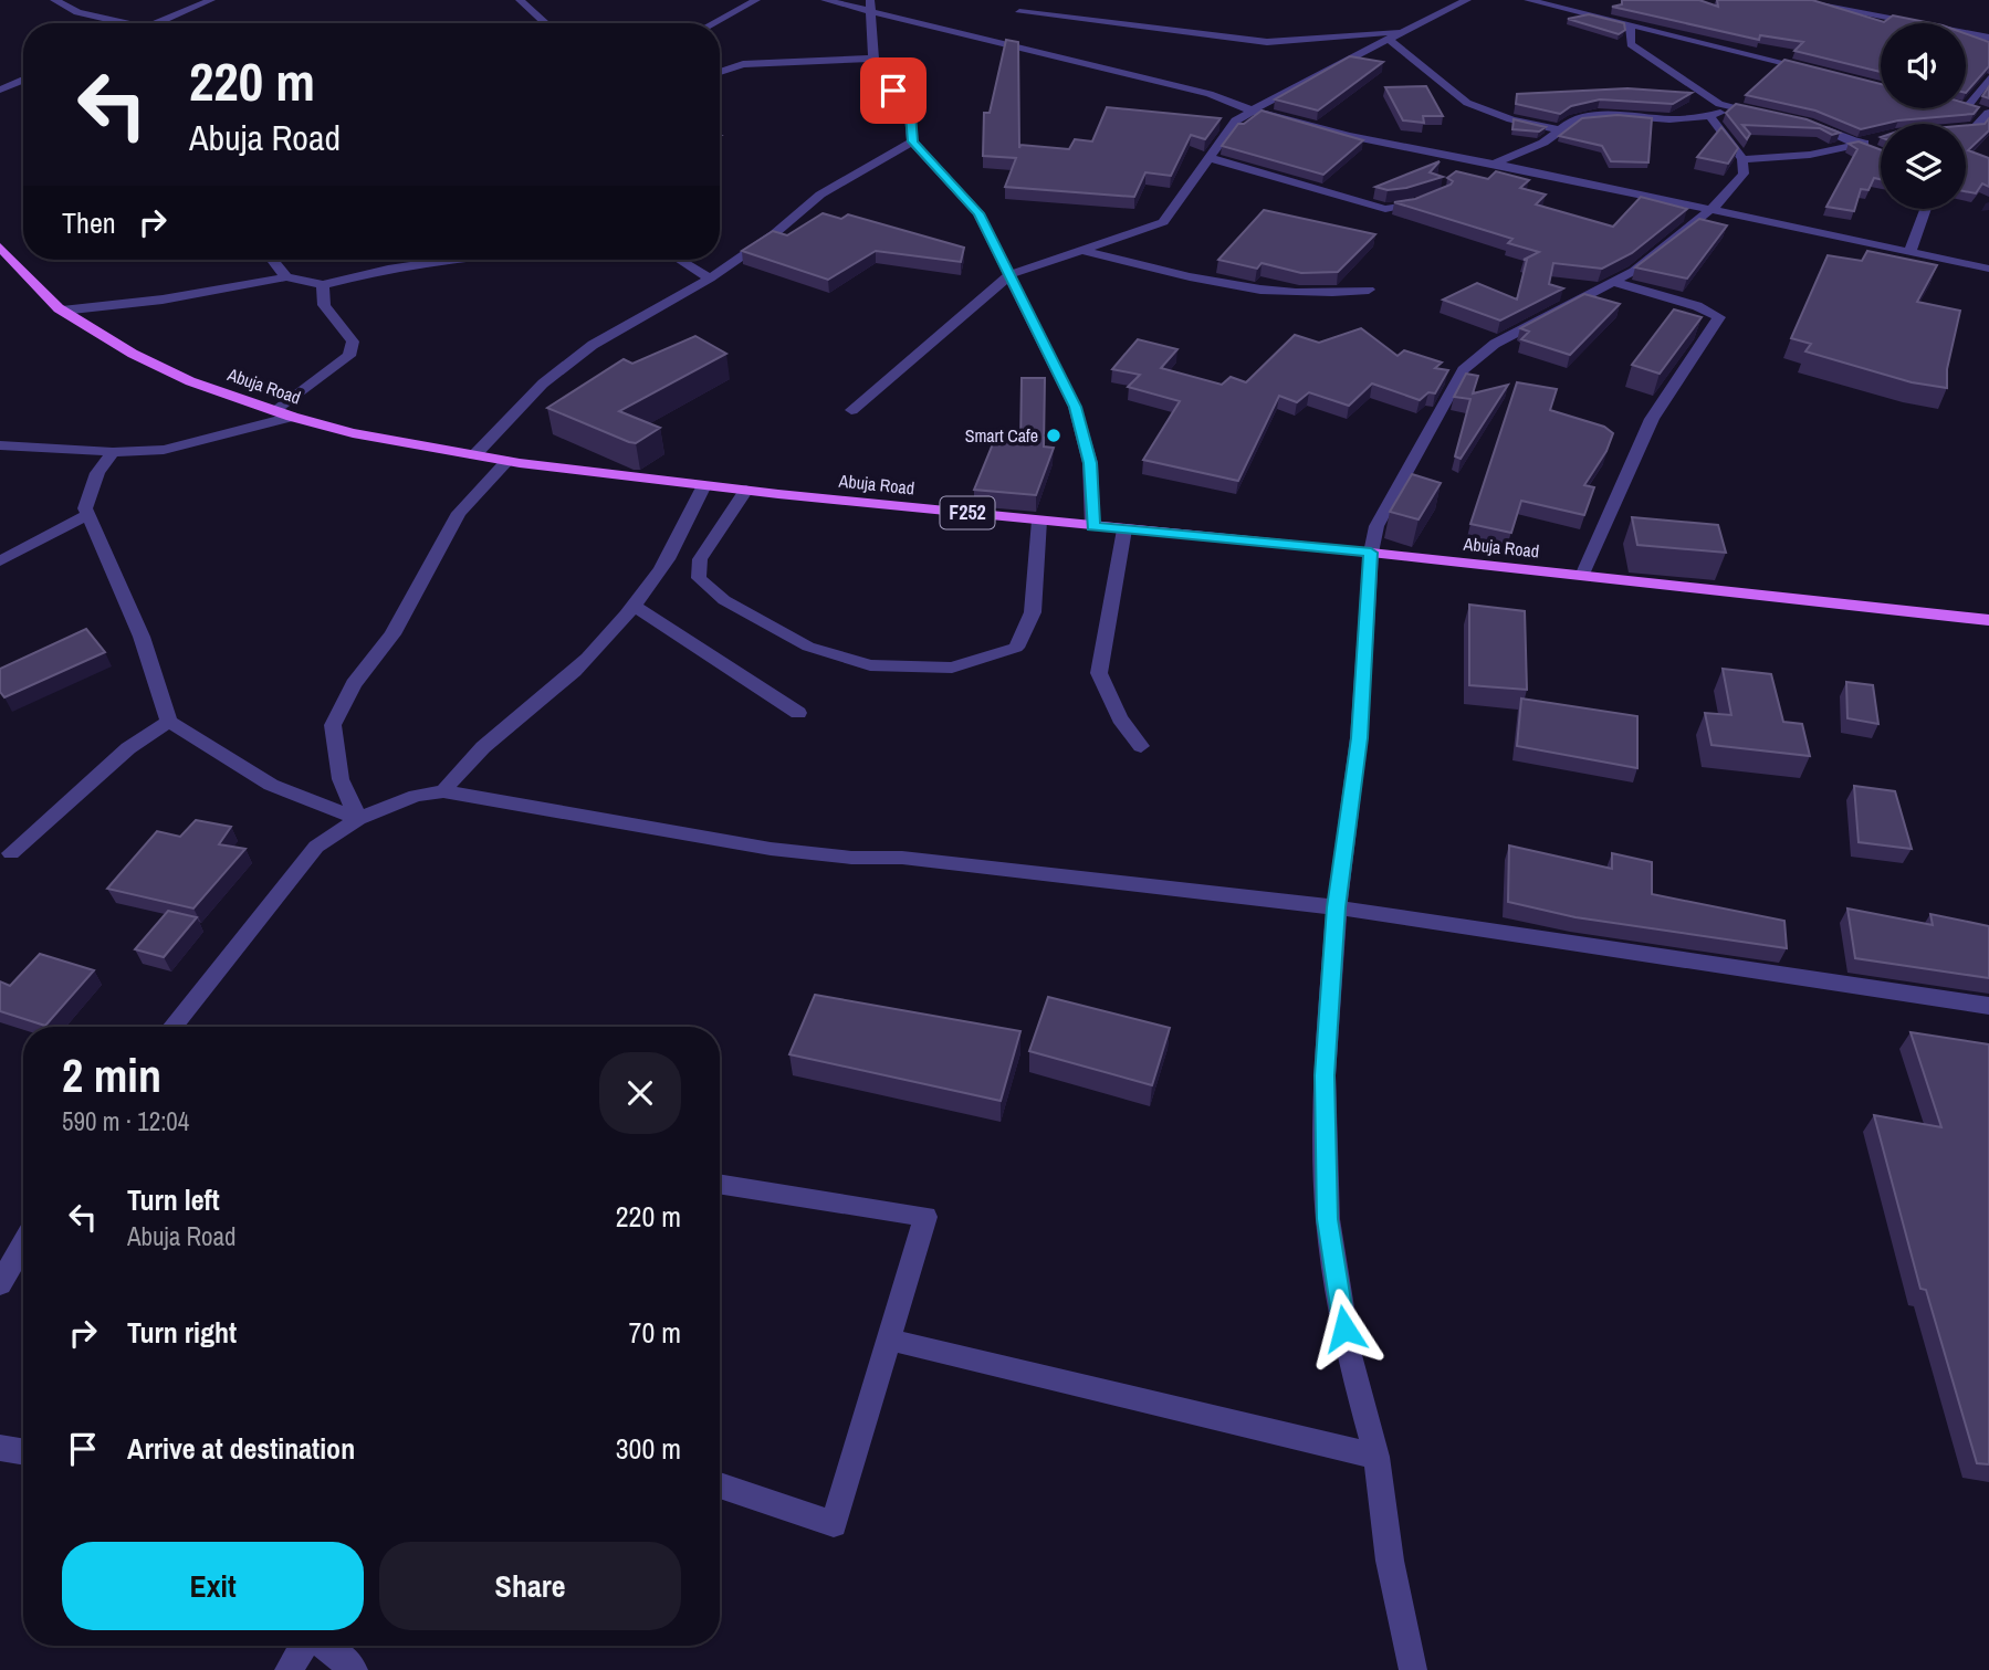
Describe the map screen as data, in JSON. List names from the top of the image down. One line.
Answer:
{"streets":{"main road":["Abuja Road","F252"]},"places":["Smart Cafe"],"page":{"turn":["220 m","Abuja Road"],"then":"Then","heading":["2 min","590 m · 12:04"],"list":[{"name":"Turn left","note":"Abuja Road","value":"220 m"},{"name":"Turn right","value":"70 m"},{"name":"Arrive at destination","value":"300 m"}],"buttons":["Exit","Share"]}}
